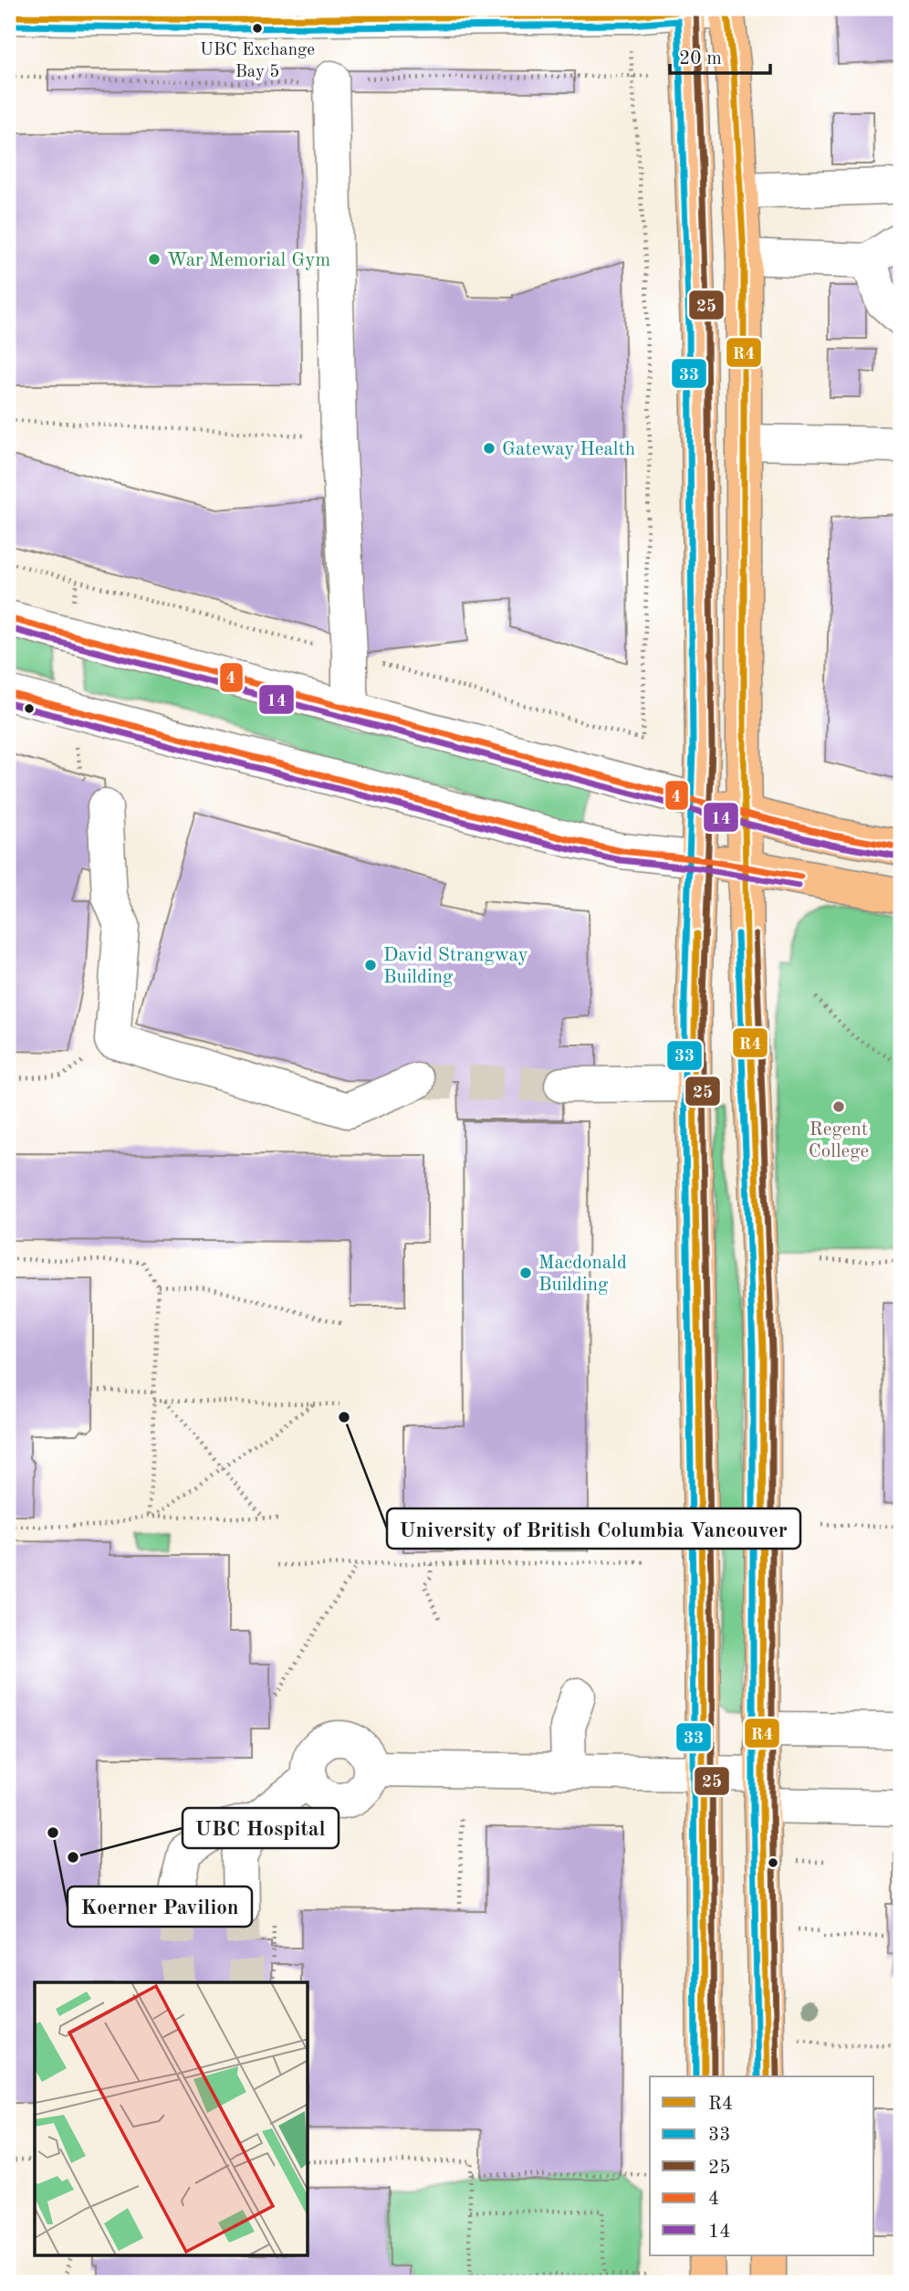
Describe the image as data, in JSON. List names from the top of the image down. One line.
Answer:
{"places":["UBC Exchange Bay 5","War Memorial Gym","Gateway Health","David Strangway Building","Regent College","Macdonald Building","University of British Columbia Vancouver","Koerner Pavilion","UBC Hospital"],"lines":["transit line R4","transit line 25","transit line 33","transit line 4","transit line 14"],"legend":["R4","33","25","4","14"],"scale_bar":"20 m"}
